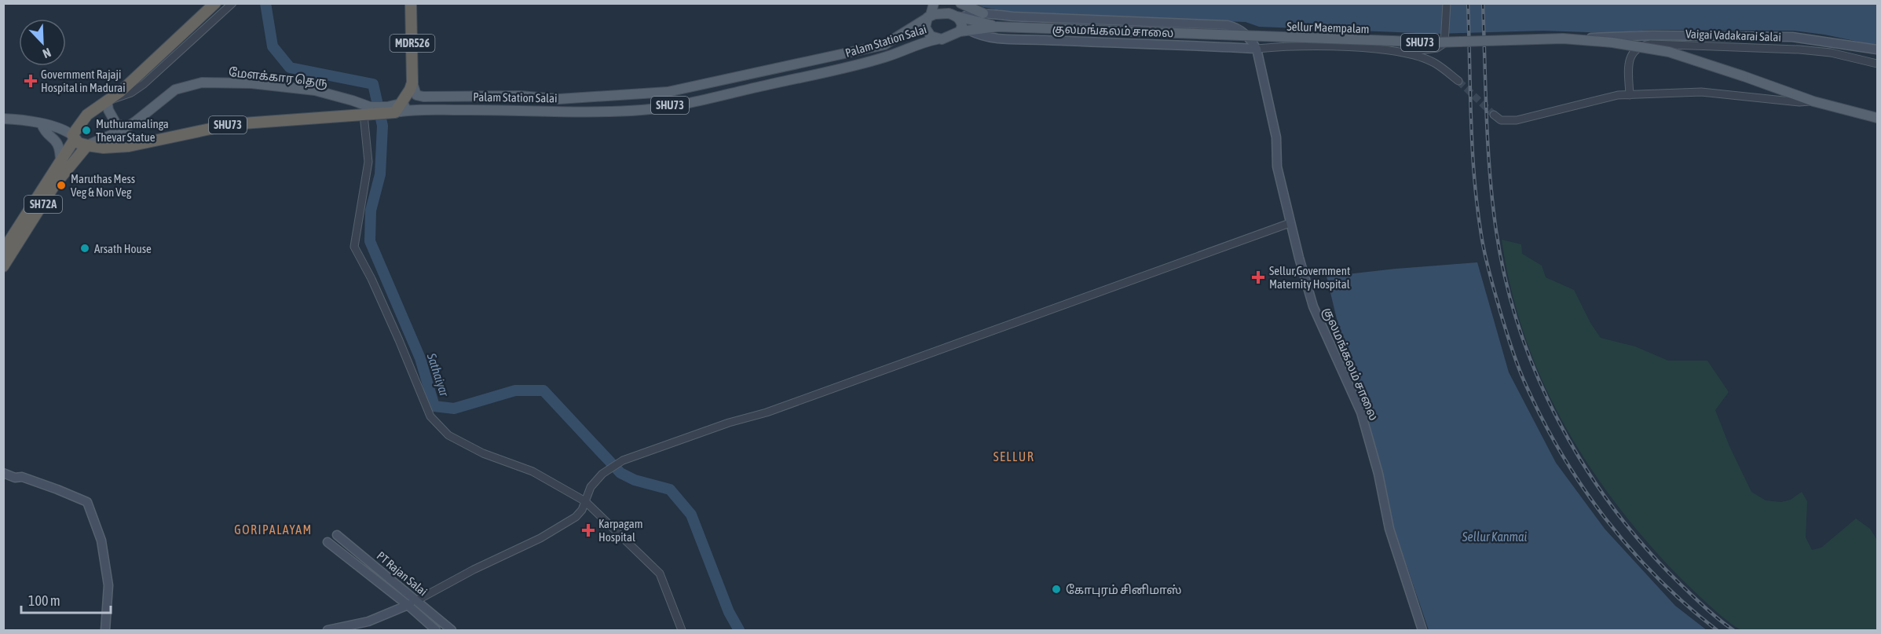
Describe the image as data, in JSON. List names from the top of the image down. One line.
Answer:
{"streets":{"highway":["Palam Station Salai","SHU73","MDR526","SH72A"],"main road":["Sellur Maempalam","குலமங்கலம் சாலை","Vaigai Vadakarai Salai","மேளக்கார தெரு","PT Rajan Salai"]},"crossings":[["Sellur Maempalam","Vaigai Vadakarai Salai"],["Sellur Maempalam","SHU73"],["குலமங்கலம் சாலை","SHU73"],["Palam Station Salai","SHU73"],["Palam Station Salai","MDR526"],["Palam Station Salai","மேளக்கார தெரு"],["Palam Station Salai","SH72A"],["SHU73","மேளக்கார தெரு"],["SHU73","SH72A"],["மேளக்கார தெரு","SH72A"]],"districts":["SELLUR","GORIPALAYAM"],"water":["Sathaiyar","Sellur Kanmai"],"places":{"health":["Government Rajaji Hospital in Madurai","Sellur,Government Maternity Hospital","Karpagam Hospital"],"other":["Muthuramalinga Thevar Statue","Maruthas Mess Veg & Non Veg","Arsath House","கோபுரம் சினிமாஸ்"]},"scale_bar":"100 m","north":"bottom right"}
